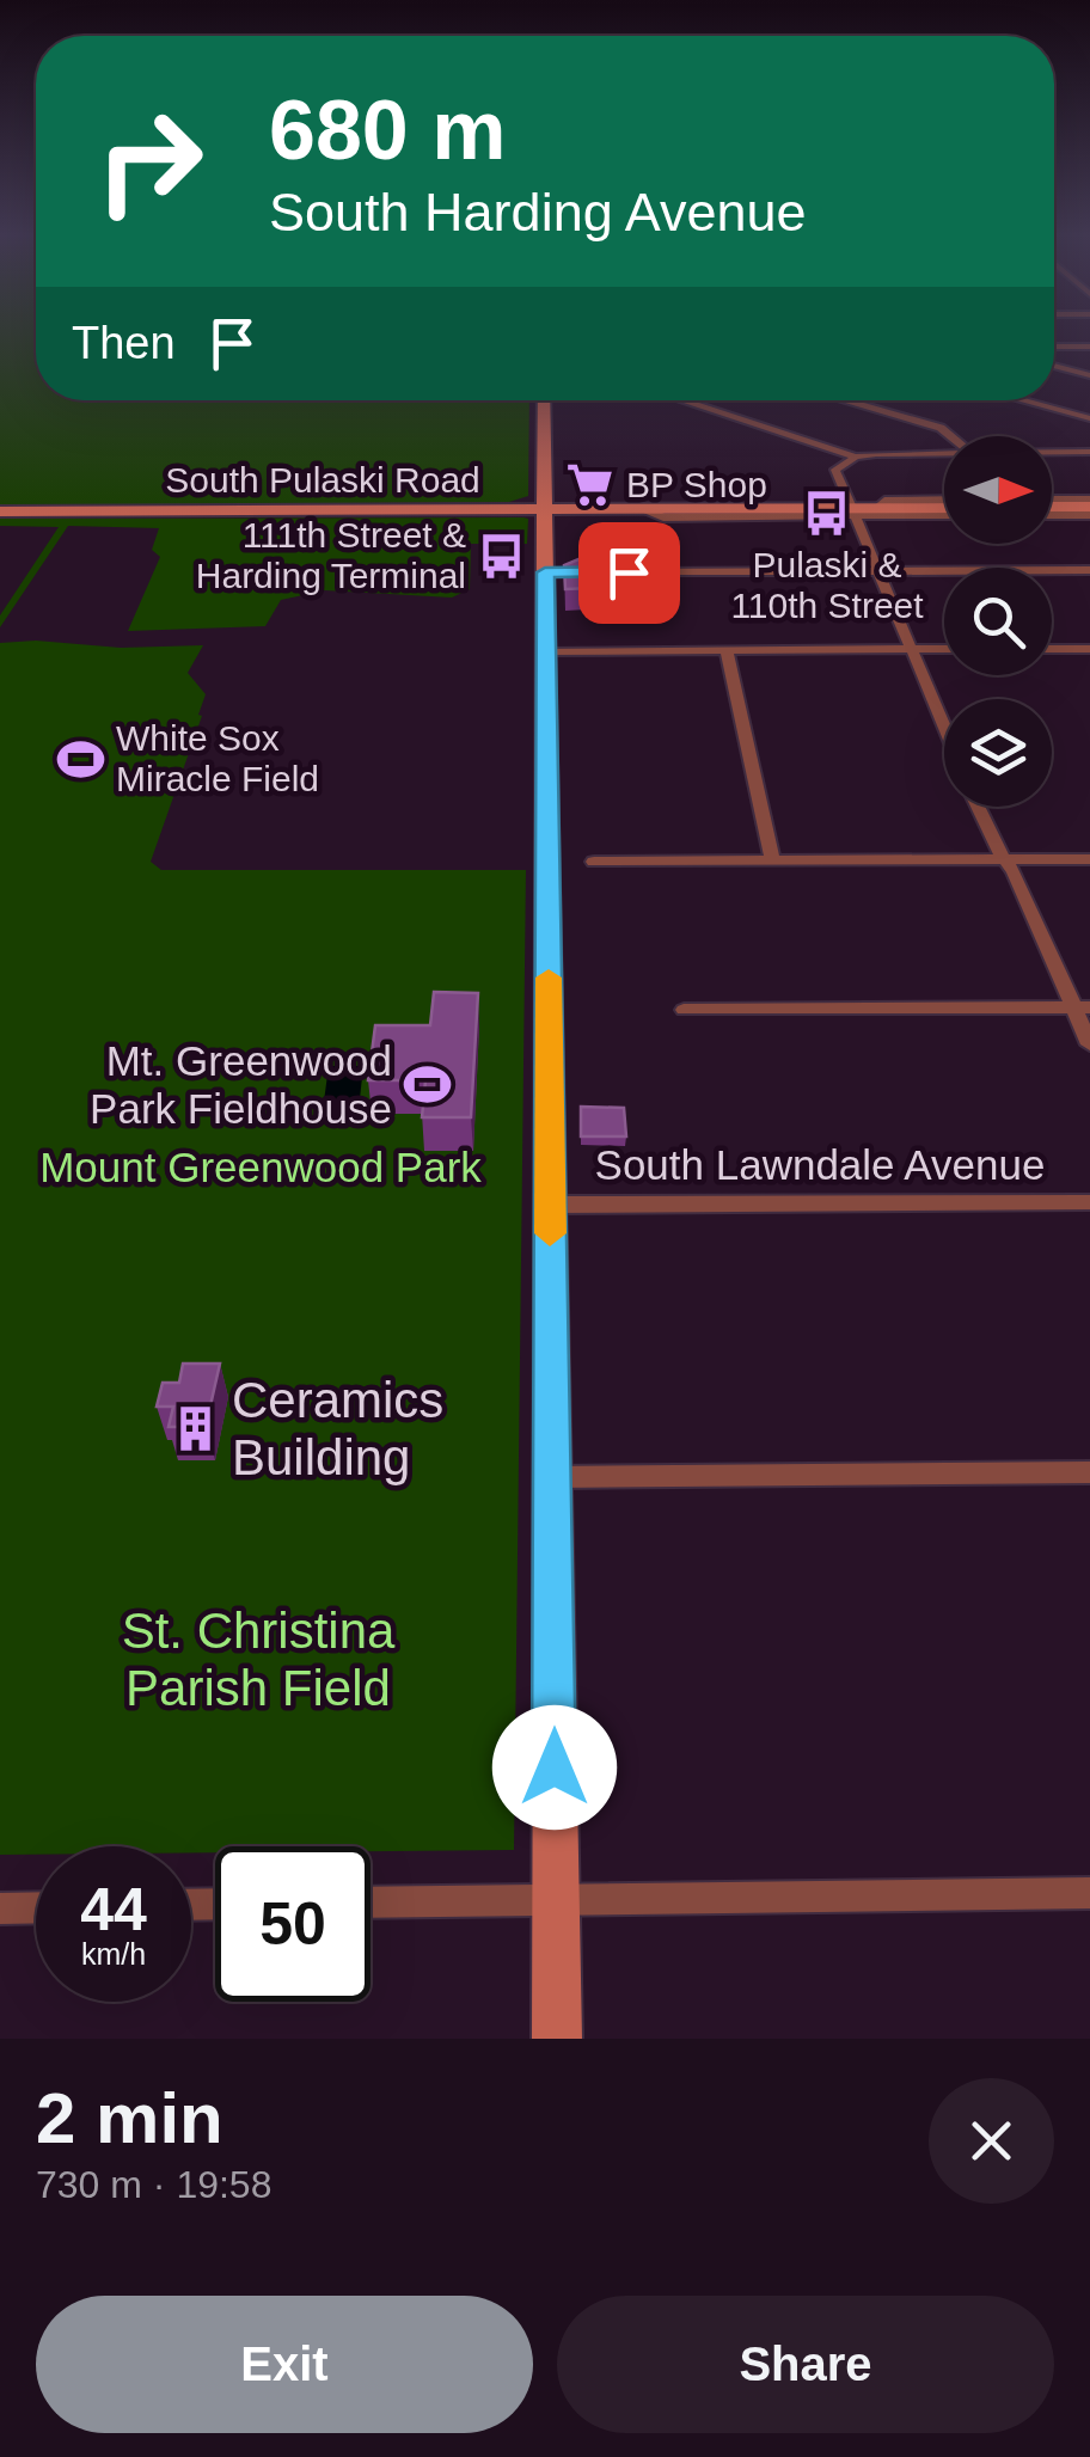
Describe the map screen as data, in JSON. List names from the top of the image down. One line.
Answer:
{"streets":{"main road":["South Pulaski Road"],"street":["South Lawndale Avenue"]},"parks":["Mount Greenwood Park","St. Christina Parish Field"],"places":{"supermarket":["BP Shop"],"bus stop":["Pulaski & 110th Street","111th Street & Harding Terminal"],"sports":["White Sox Miracle Field","Mt. Greenwood Park Fieldhouse"],"building":["Ceramics Building"]},"north":"right","page":{"turn":["680 m","South Harding Avenue"],"then":"Then","speed":"44 km/h","limit":"50","heading":["2 min","730 m · 19:58"],"buttons":["Exit","Share"]}}
